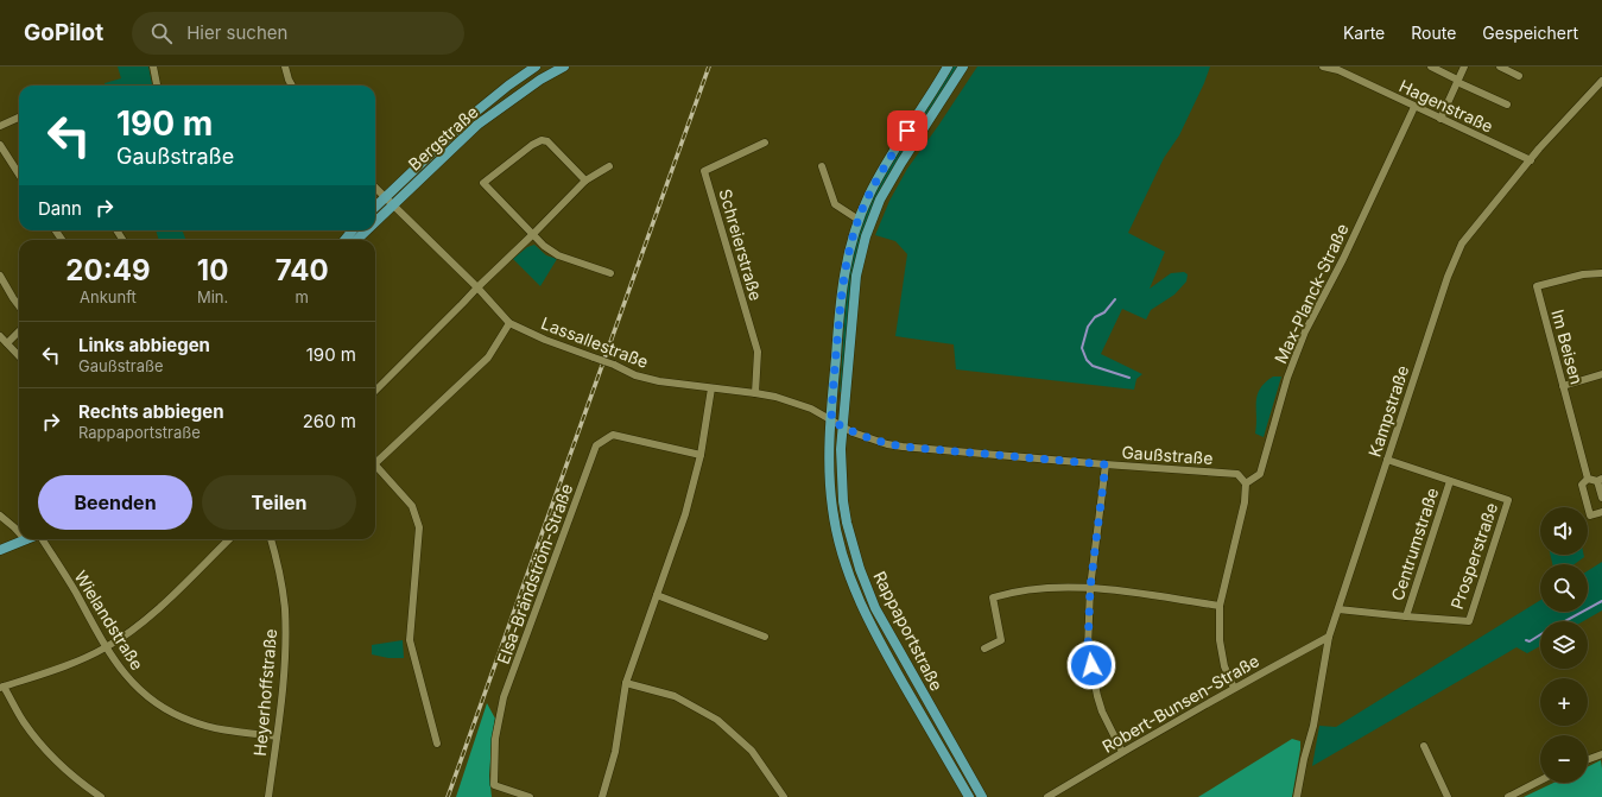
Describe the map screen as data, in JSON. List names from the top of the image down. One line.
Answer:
{"streets":{"main road":["Bergstraße","Rappaportstraße"],"street":["Hagenstraße","Schreierstraße","Max-Planck-Straße","Lassallestraße","Im Beisen","Kampstraße","Gaußstraße","Centrumstraße","Prosperstraße","Elsa-Brändström-Straße","Wielandstraße","Heyerhoffstraße","Robert-Bunsen-Straße"]},"crossings":[["Hagenstraße","Max-Planck-Straße"],["Hagenstraße","Kampstraße"],["Bergstraße","Lassallestraße"],["Schreierstraße","Lassallestraße"],["Max-Planck-Straße","Gaußstraße"],["Lassallestraße","Gaußstraße"],["Lassallestraße","Rappaportstraße"],["Kampstraße","Prosperstraße"],["Kampstraße","Robert-Bunsen-Straße"],["Gaußstraße","Rappaportstraße"],["Centrumstraße","Prosperstraße"],["Wielandstraße","Heyerhoffstraße"]],"page":{"header":"GoPilot","search":"Hier suchen","nav":["Karte","Route","Gespeichert"],"turn":["190 m","Gaußstraße"],"then":"Dann","eta":["20:49","Ankunft","10","Min.","740","m"],"list":[{"name":"Links abbiegen","note":"Gaußstraße","value":"190 m"},{"name":"Rechts abbiegen","note":"Rappaportstraße","value":"260 m"}],"buttons":["Beenden","Teilen"],"map_buttons":["+","−"]}}
